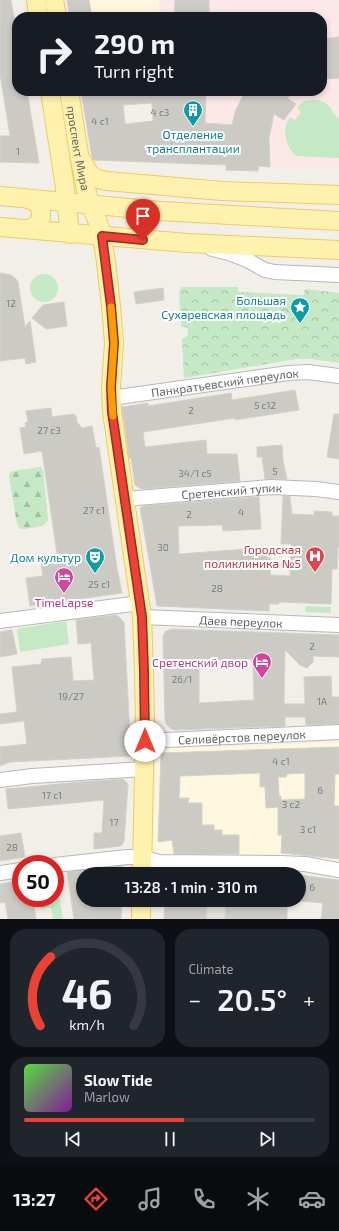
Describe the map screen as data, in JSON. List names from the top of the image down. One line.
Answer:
{"streets":{"main road":["проспект Мира"],"street":["Панкратьевский переулок","Сретенский тупик","Даев переулок","Селивёрстов переулок"]},"crossings":[["проспект Мира","Панкратьевский переулок"],["проспект Мира","Сретенский тупик"],["проспект Мира","Даев переулок"],["проспект Мира","Селивёрстов переулок"]],"places":{"building":["Отделение трансплантации"],"place":["Большая Сухаревская площадь"],"hospital":["Городская поликлиника №5"],"theatre":["Дом культур"],"hotel":["TimeLapse","Сретенский двор"]},"house_numbers":["4 с3","4 с1","1","12","5 с12","2","27 с3","5","34/1 с5","27 с1","4","2","30","25 с1","28","2","26/1","19/27","1А","4 с1","6","17 с1","3 с2","17","3 c1","28","6"],"page":{"turn":["290 m","Turn right"],"limit":"50","trip":"13:28 · 1 min · 310 m","tile":"Climate","heat":["−","20.5°","+"],"song":["Slow Tide","Marlow"],"tabs":"13:27","gauge":["46","km/h"]}}
